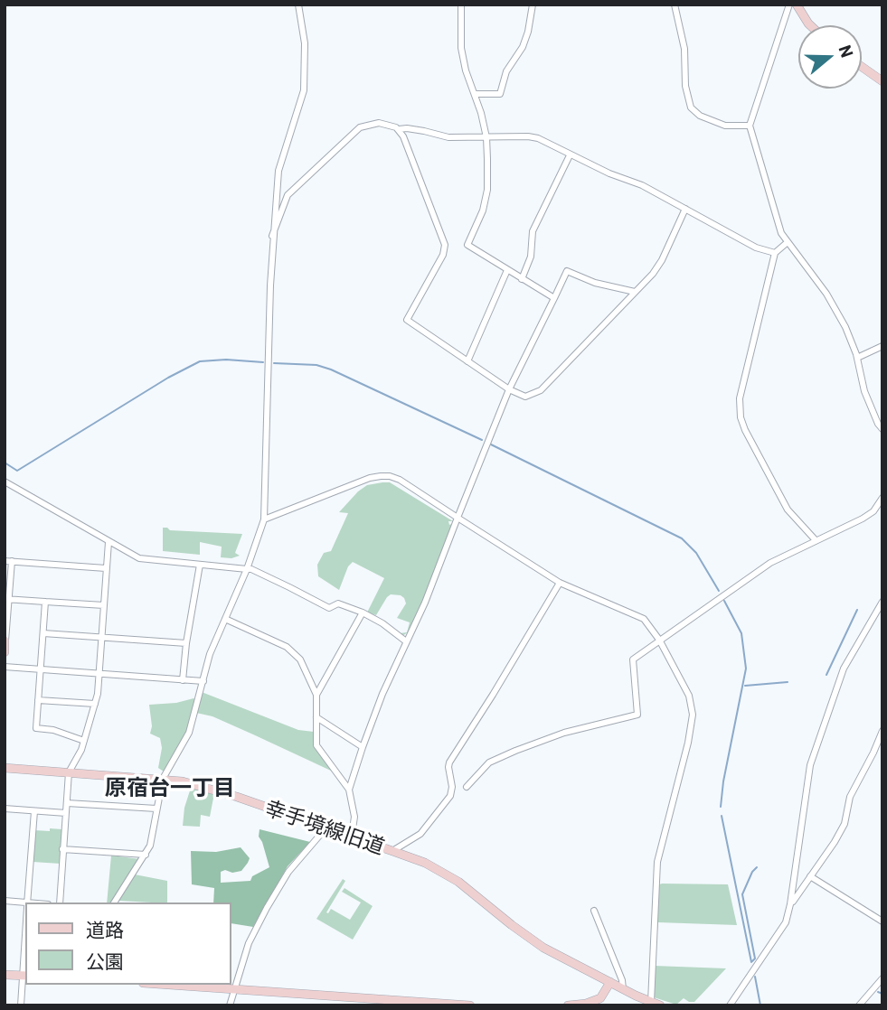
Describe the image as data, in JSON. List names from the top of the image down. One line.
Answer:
{"streets":{"street":["幸手境線旧道"]},"districts":["原宿台一丁目"],"legend":["道路","公園"],"north":"right"}
